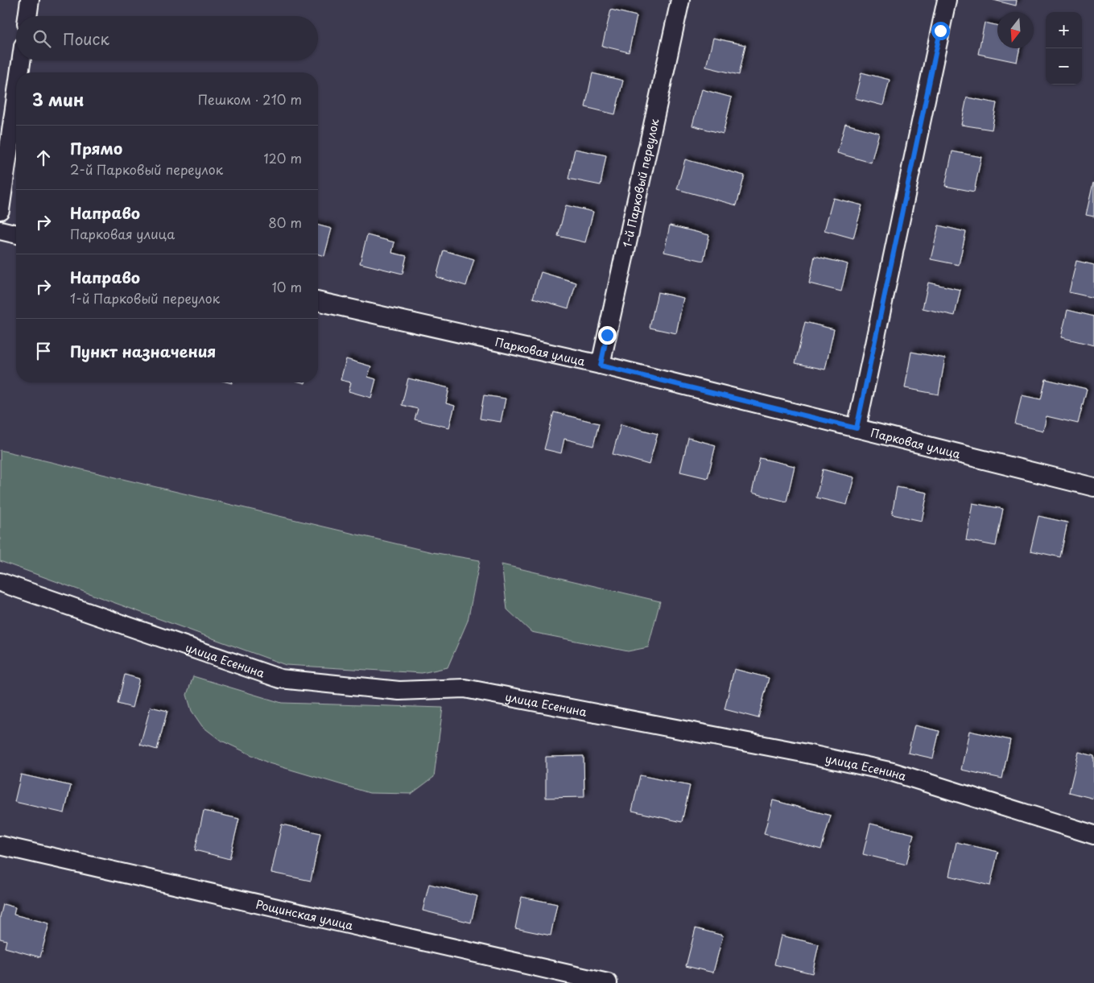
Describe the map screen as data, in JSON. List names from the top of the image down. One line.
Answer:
{"streets":{"street":["1-й Парковый переулок","Парковая улица","улица Есенина","Рощинская улица"]},"crossings":[["1-й Парковый переулок","Парковая улица"]],"north":"bottom","page":{"map_buttons":["+","−"],"search":"Поиск","heading":["3 мин","Пешком · 210 m"],"list":[["Прямо","2-й Парковый переулок","120 m"],["Направо","Парковая улица","80 m"],["Направо","1-й Парковый переулок","10 m"],"Пункт назначения"]}}
